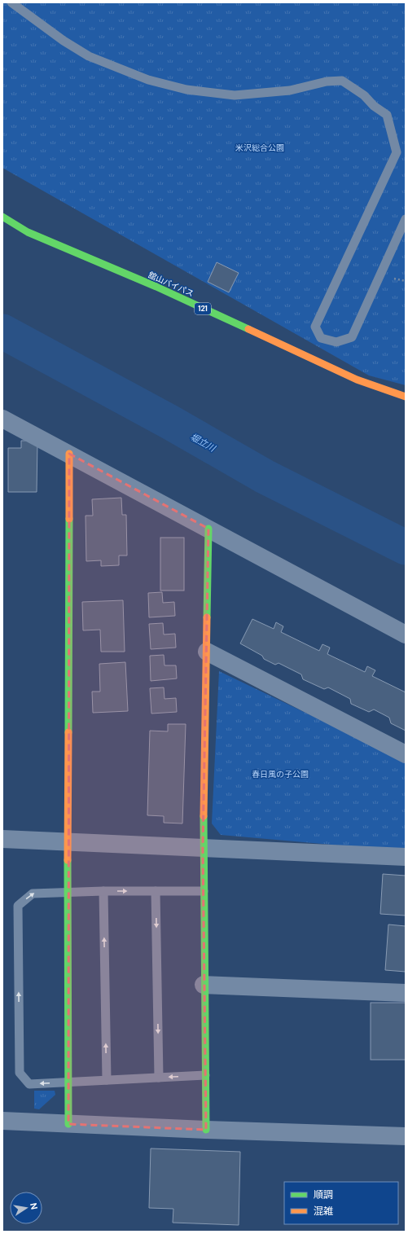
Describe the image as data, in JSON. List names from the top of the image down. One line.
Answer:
{"streets":{"main road":["舘山バイパス","121"]},"water":["堀立川"],"parks":["米沢総合公園","春日風の子公園"],"legend":["順調","混雑"],"north":"right"}
